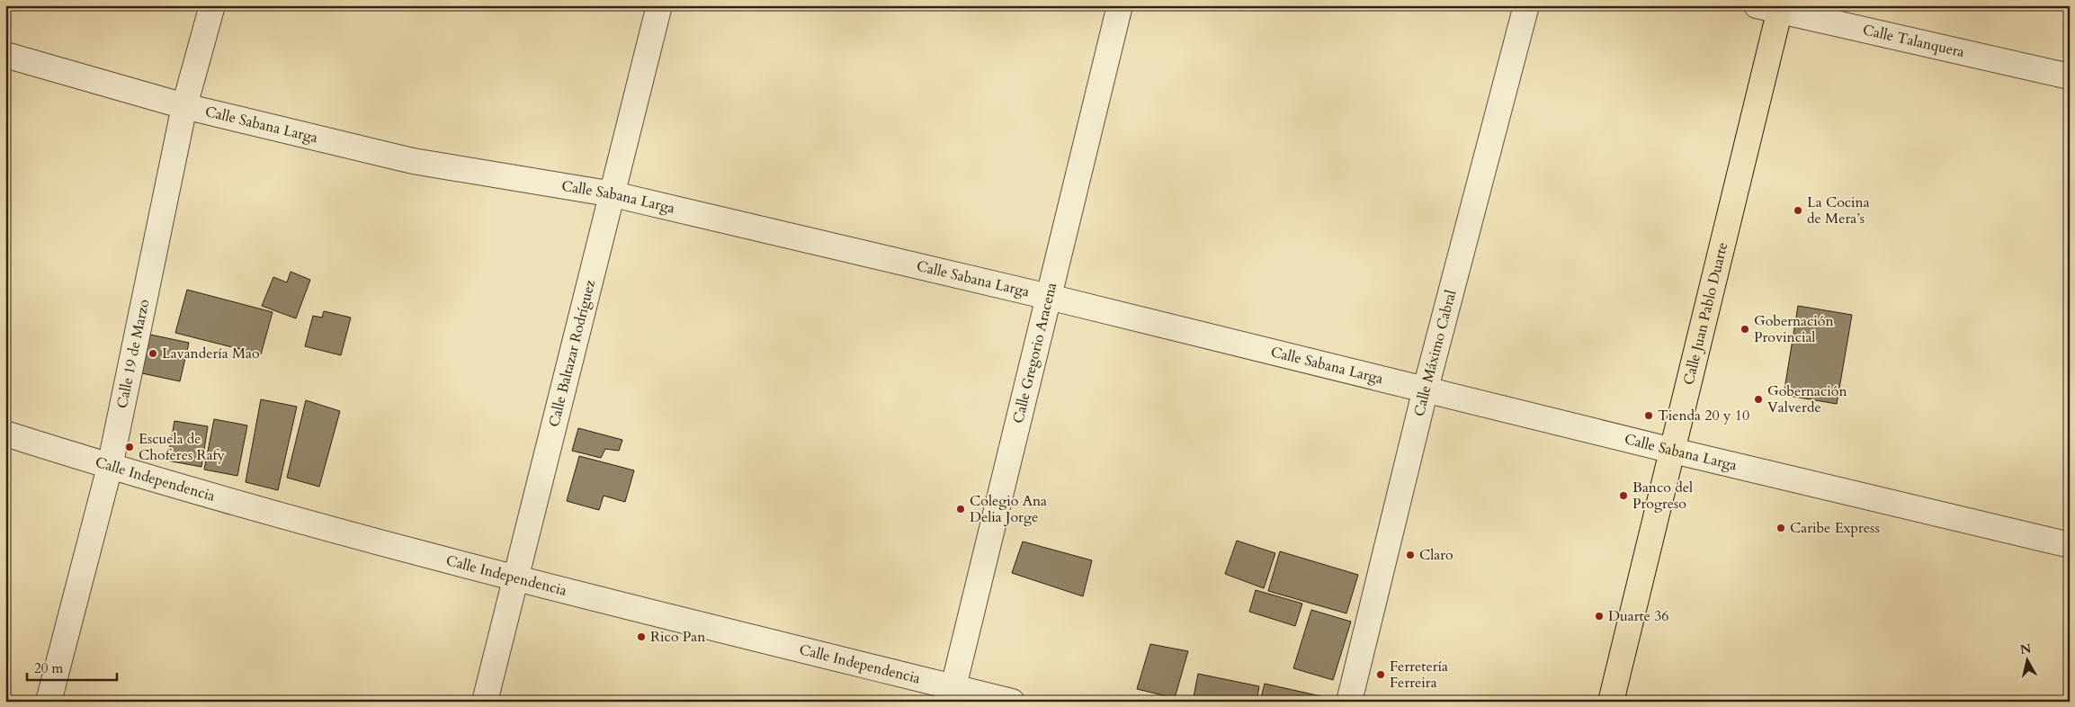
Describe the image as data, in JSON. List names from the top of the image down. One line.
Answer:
{"streets":{"main road":["Calle Juan Pablo Duarte"],"street":["Calle Talanquera","Calle Sabana Larga","Calle Máximo Cabral","Calle Baltazar Rodríguez","Calle Gregorio Aracena","Calle 19 de Marzo","Calle Independencia"]},"crossings":[["Calle Talanquera","Calle Juan Pablo Duarte"],["Calle Sabana Larga","Calle Juan Pablo Duarte"],["Calle Sabana Larga","Calle Máximo Cabral"],["Calle Sabana Larga","Calle Baltazar Rodríguez"],["Calle Sabana Larga","Calle Gregorio Aracena"],["Calle Sabana Larga","Calle 19 de Marzo"],["Calle Baltazar Rodríguez","Calle Independencia"],["Calle Gregorio Aracena","Calle Independencia"],["Calle 19 de Marzo","Calle Independencia"]],"places":["La Cocina de Mera’s","Gobernación Provincial","Lavandería Mao","Gobernación Valverde","Tienda 20 y 10","Escuela de Choferes Rafy","Banco del Progreso","Colegio Ana Delia Jorge","Caribe Express","Claro","Duarte 36","Rico Pan","Ferretería Ferreira"],"scale_bar":"20 m","north":"top"}
